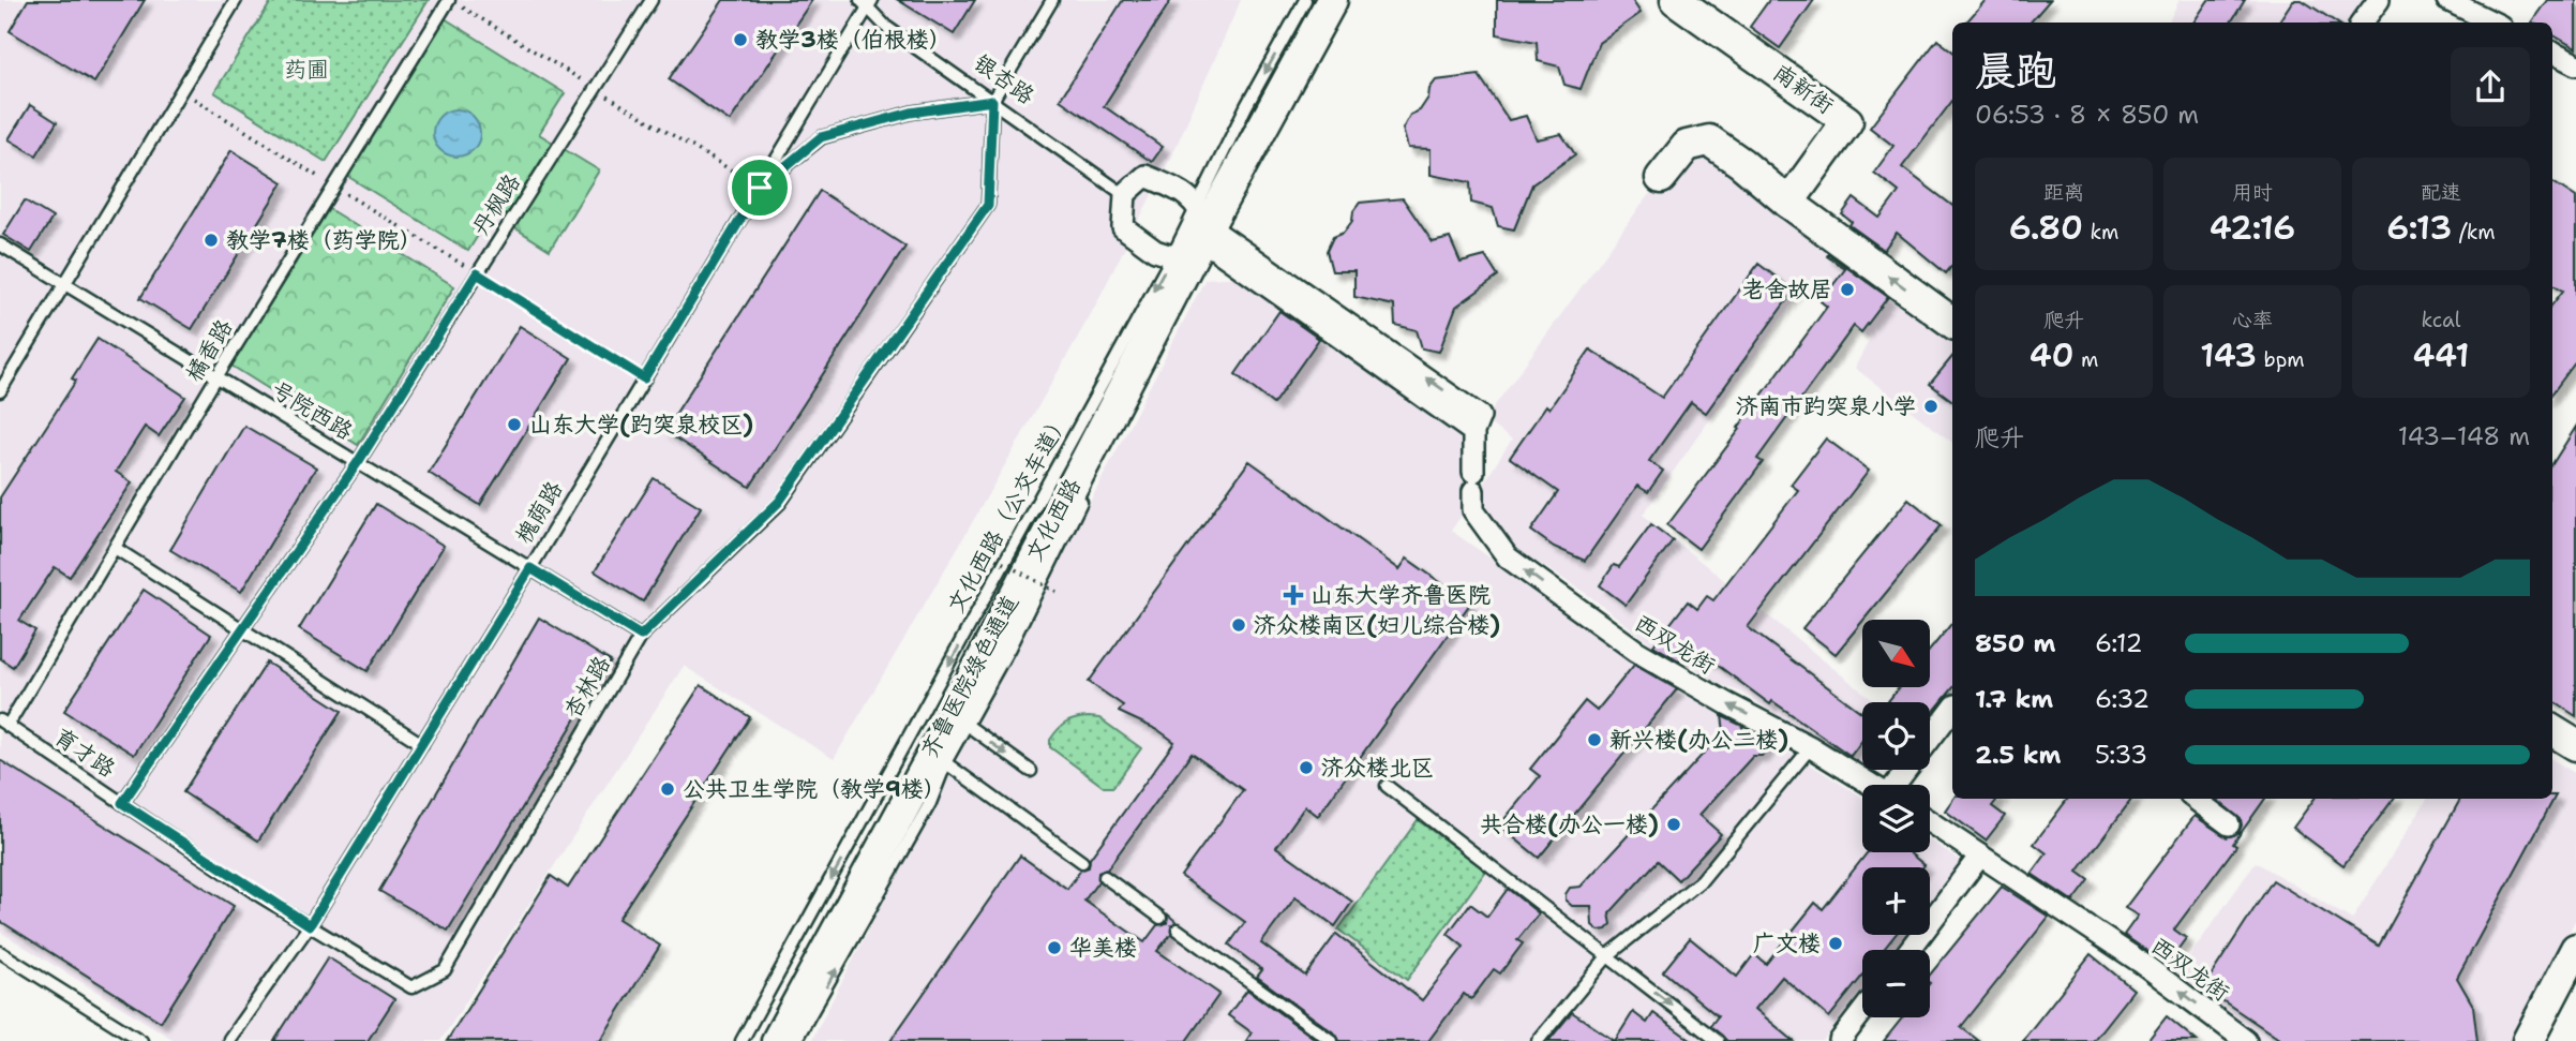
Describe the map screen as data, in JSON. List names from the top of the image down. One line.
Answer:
{"streets":{"main road":["南新街","文化西路"],"street":["西双龙街"],"lane":["银杏路","丹枫路","橘香路","号院西路","槐荫路","文化西路（公交车道）","齐鲁医院绿色通道","杏林路","育才路"]},"crossings":[["银杏路","槐荫路"],["银杏路","杏林路"],["丹枫路","号院西路"],["丹枫路","育才路"],["橘香路","号院西路"],["橘香路","育才路"],["号院西路","槐荫路"],["号院西路","杏林路"],["槐荫路","育才路"],["文化西路（公交车道）","文化西路"],["文化西路（公交车道）","西双龙街"],["文化西路","西双龙街"],["杏林路","育才路"]],"one_way":["文化西路（公交车道）","西双龙街","齐鲁医院绿色通道"],"parks":["药圃"],"places":{"other":["教学3楼（伯根楼）","教学7楼（药学院）","老舍故居","济南市趵突泉小学","山东大学(趵突泉校区)","济众楼南区(妇儿综合楼)","新兴楼(办公二楼)","济众楼北区","公共卫生学院（教学9楼）","共合楼(办公一楼)","广文楼","华美楼"],"health":["山东大学齐鲁医院"]},"north":"bottom right","page":{"heading":["晨跑","06:53 · 8 × 850 m"],"stats":[["距离","6.80 km"],["用时","42:16"],["配速","6:13 /km"],["爬升","40 m"],["心率","143 bpm"],["kcal","441"]],"chart":["爬升","143–148 m"],"list":[{"name":"850 m","note":"6:12"},{"name":"1.7 km","note":"6:32"},{"name":"2.5 km","note":"5:33"}],"map_buttons":["+","−"]}}
